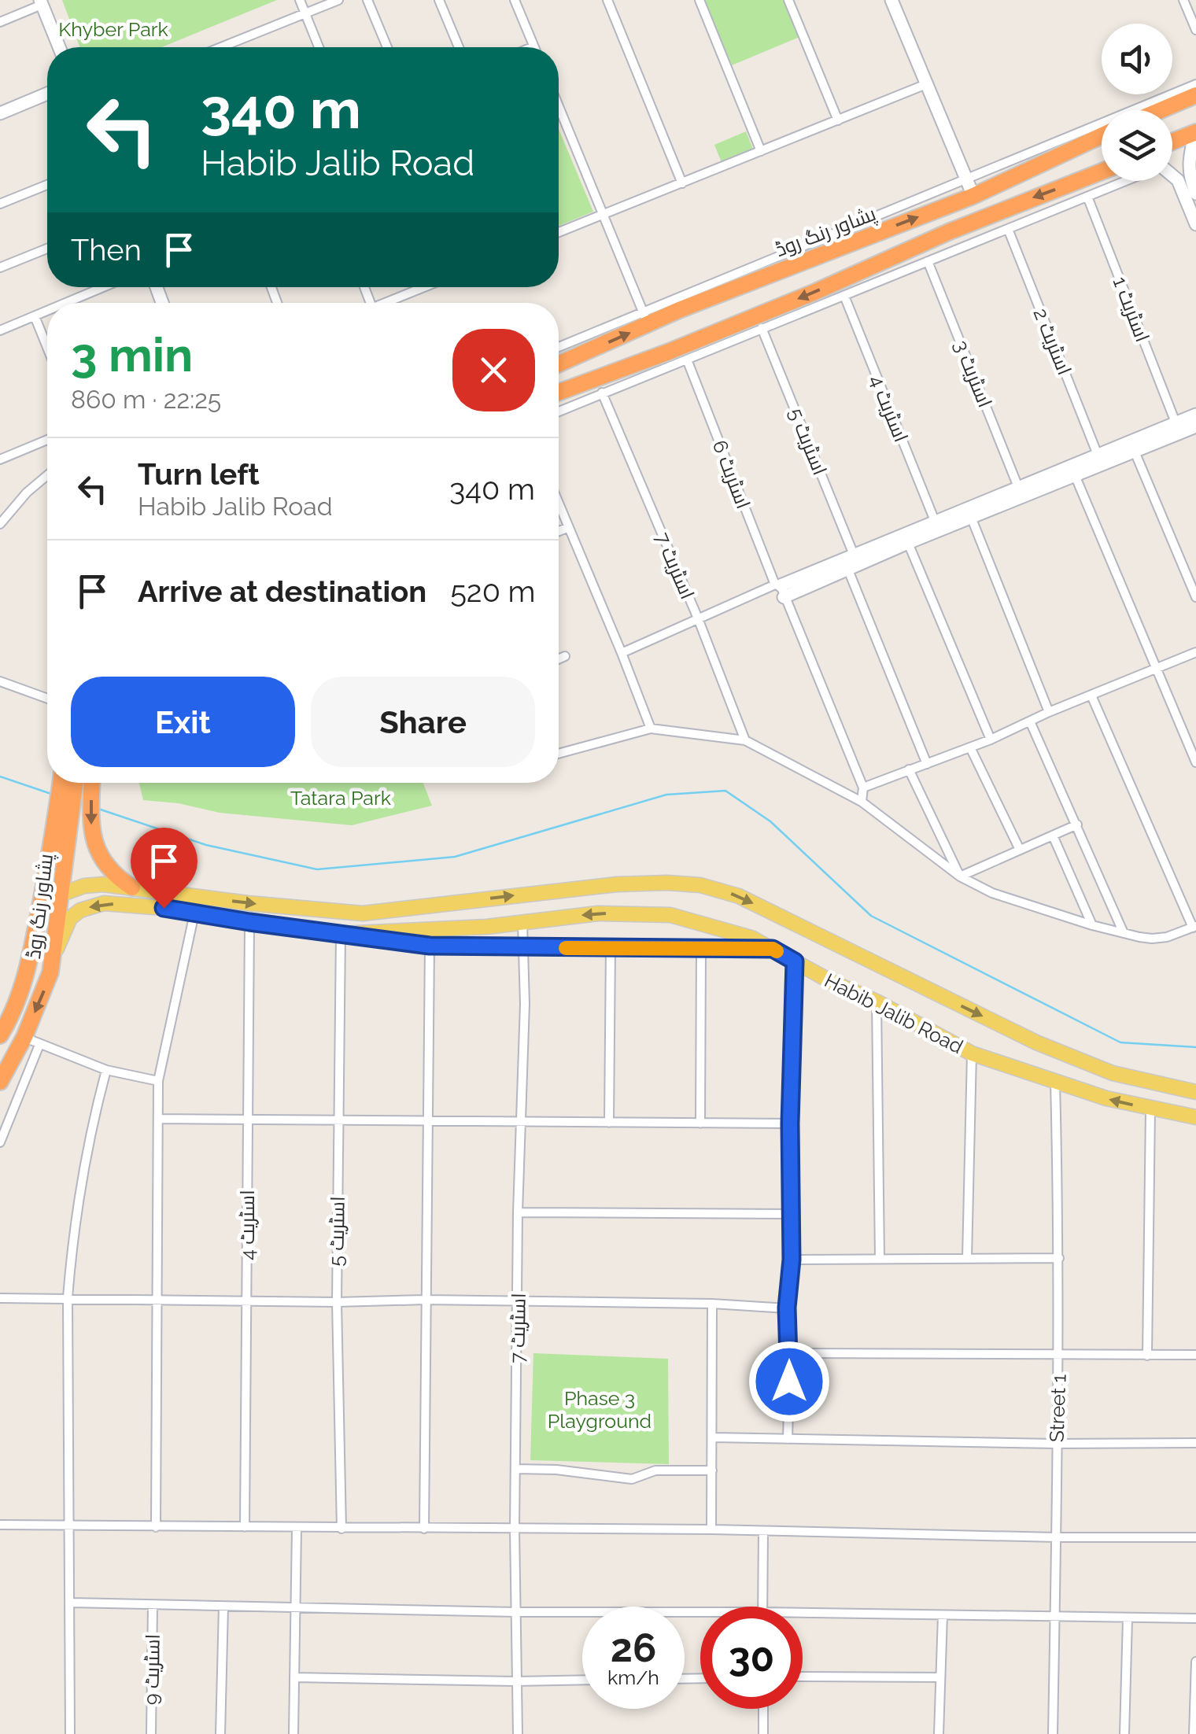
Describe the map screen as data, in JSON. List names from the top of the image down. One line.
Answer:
{"streets":{"highway":["پشاور رنگ روڈ"],"main road":["Habib Jalib Road"],"street":["اسٹریٹ 1","اسٹریٹ 2","اسٹریٹ 3","اسٹریٹ 4","اسٹریٹ 5","اسٹریٹ 6","اسٹریٹ 7","Street 1","اسٹریٹ 9"]},"crossings":[["پشاور رنگ روڈ","Habib Jalib Road"],["اسٹریٹ 4","Habib Jalib Road"],["اسٹریٹ 5","Habib Jalib Road"],["اسٹریٹ 7","Habib Jalib Road"],["Habib Jalib Road","Street 1"]],"parks":["Khyber Park","Tatara Park","Phase 3 Playground"],"page":{"turn":["340 m","Habib Jalib Road"],"then":"Then","heading":["3 min","860 m · 22:25"],"list":[{"name":"Turn left","note":"Habib Jalib Road","value":"340 m"},{"name":"Arrive at destination","value":"520 m"}],"buttons":["Exit","Share"],"speed":"26 km/h","limit":"30"}}
